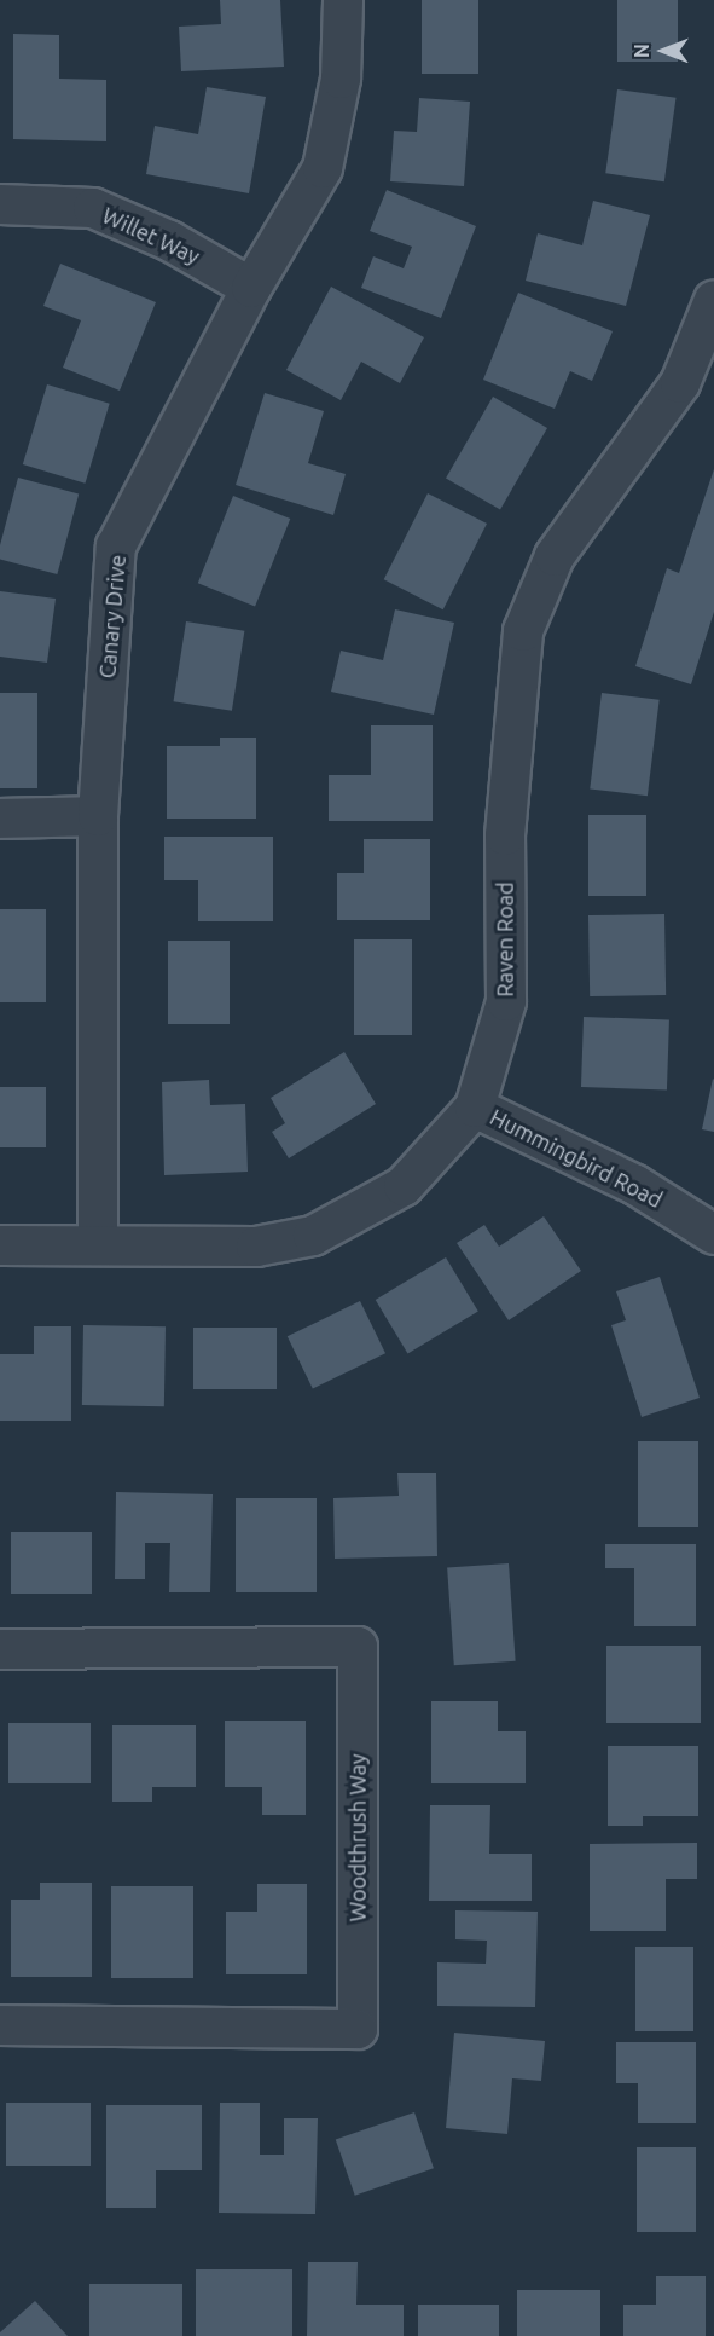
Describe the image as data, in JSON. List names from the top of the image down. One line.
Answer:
{"streets":{"street":["Willet Way","Canary Drive","Raven Road","Hummingbird Road","Woodthrush Way"]},"crossings":[["Willet Way","Canary Drive"],["Canary Drive","Raven Road"],["Raven Road","Hummingbird Road"]],"north":"left"}
